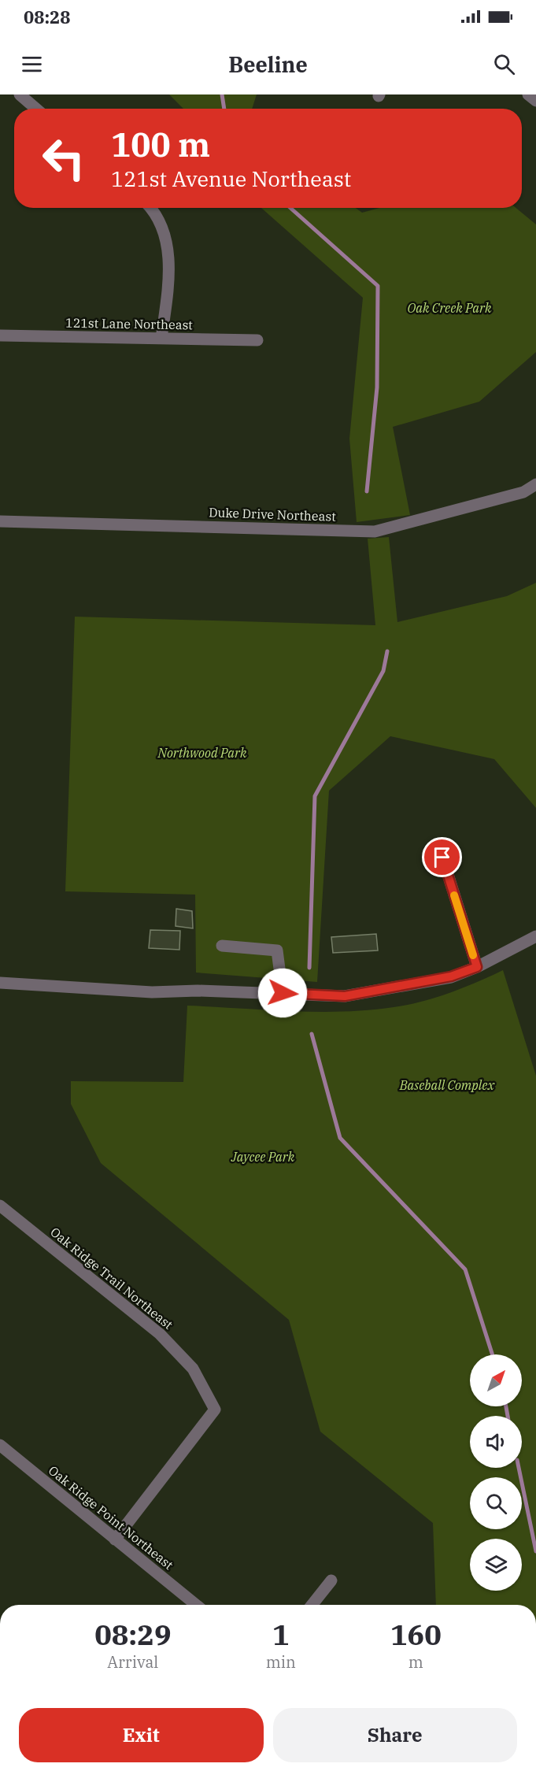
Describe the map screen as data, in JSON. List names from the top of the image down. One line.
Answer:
{"streets":{"street":["121st Lane Northeast","Duke Drive Northeast","Oak Ridge Trail Northeast","Oak Ridge Point Northeast"]},"crossings":[["Oak Ridge Trail Northeast","Oak Ridge Point Northeast"]],"parks":["Oak Creek Park","Northwood Park","Baseball Complex","Jaycee Park"],"north":"top right","page":{"status":"08:28","header":"Beeline","turn":["100 m","121st Avenue Northeast"],"eta":["08:29","Arrival","1","min","160","m"],"buttons":["Exit","Share"]}}
